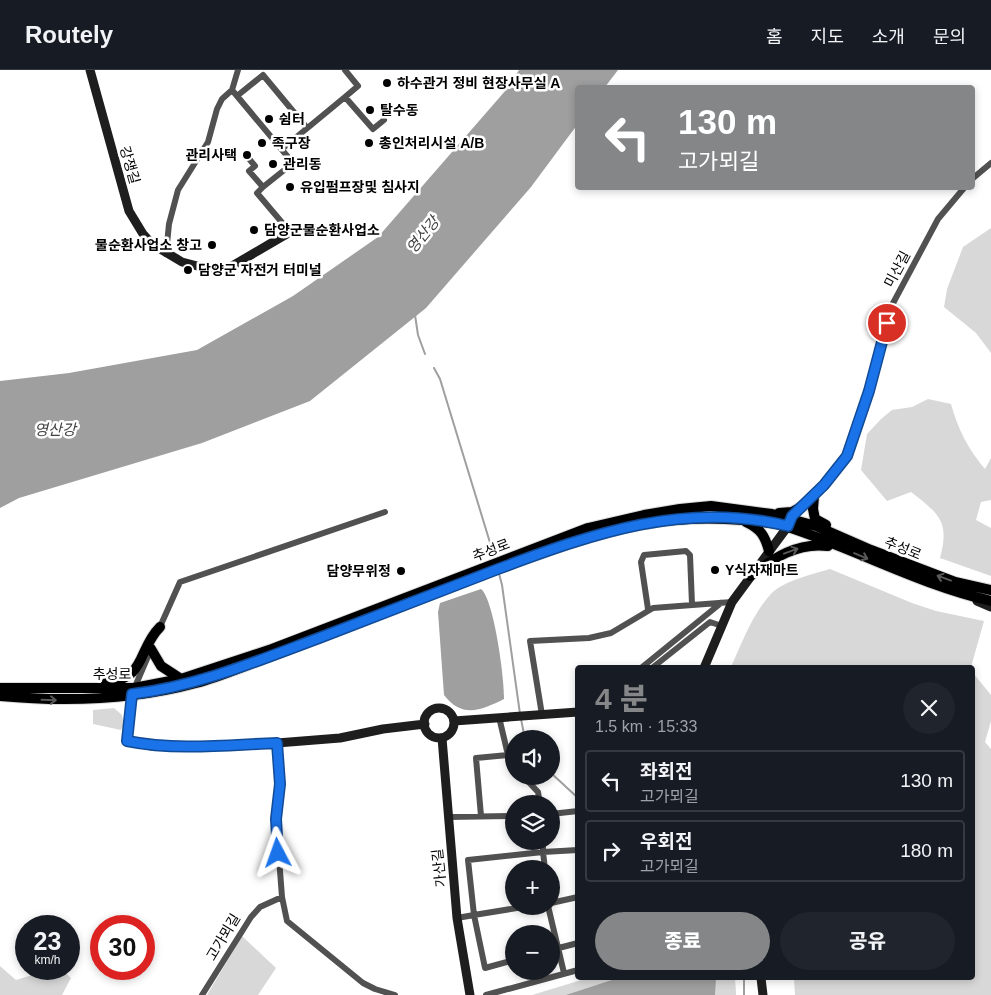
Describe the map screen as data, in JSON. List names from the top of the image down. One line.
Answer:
{"streets":{"main road":["추성로"],"street":["강쟁길","미산길","가산길","고가뫼길"]},"crossings":[["미산길","추성로"]],"water":["영산강"],"places":["하수관거 정비 현장사무실 A","탈수동","쉼터","족구장","총인처리시설 A/B","관리사택","관리동","유입펌프장및 침사지","담양군물순환사업소","물순환사업소 창고","담양군 자전거 터미널","Y식자재마트","담양무위정"],"page":{"header":"Routely","nav":["홈","지도","소개","문의"],"turn":["130 m","고가뫼길"],"heading":["4 분","1.5 km · 15:33"],"map_buttons":["+","−"],"list":[{"name":"좌회전","note":"고가뫼길","value":"130 m"},{"name":"우회전","note":"고가뫼길","value":"180 m"}],"buttons":["종료","공유"],"speed":"23 km/h","limit":"30"}}
